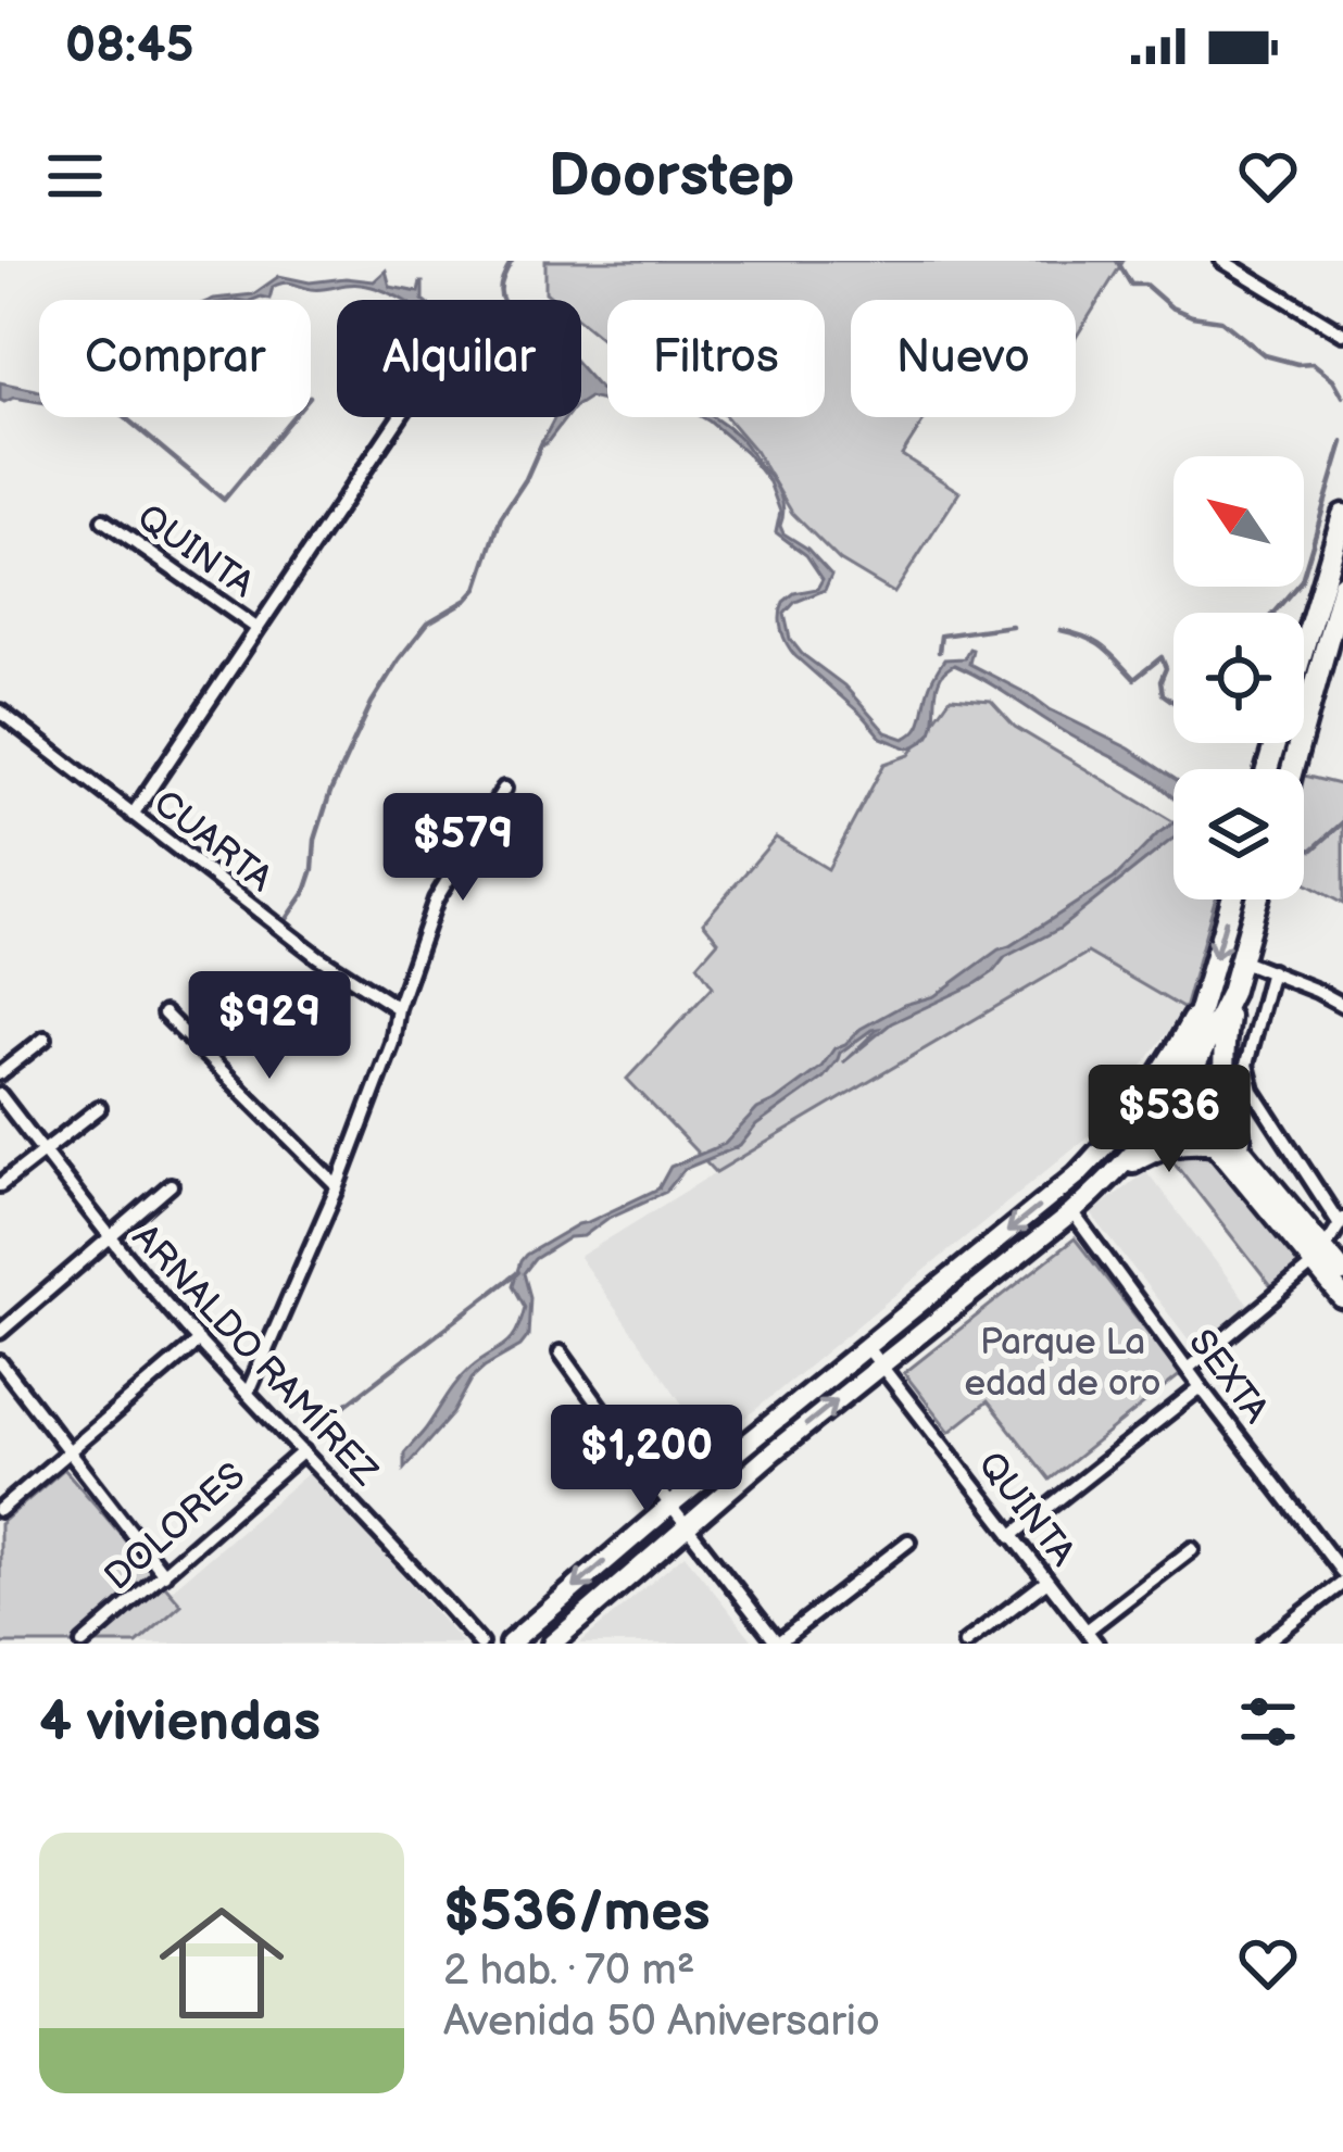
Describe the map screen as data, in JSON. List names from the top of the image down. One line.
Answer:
{"streets":{"street":["QUINTA","CUARTA","ARNALDO RAMÍREZ","SEXTA","DOLORES"]},"crossings":[["ARNALDO RAMÍREZ","DOLORES"]],"parks":["Parque La edad de oro"],"north":"top left","page":{"status":"08:45","header":"Doorstep","chip":["Comprar","Alquilar","Filtros","Nuevo"],"price":["$579","$929","$536","$1,200"],"heading":"4 viviendas","list":[{"name":"$536/mes","note":"2 hab. · 70 m² · Avenida 50 Aniversario"}]}}
